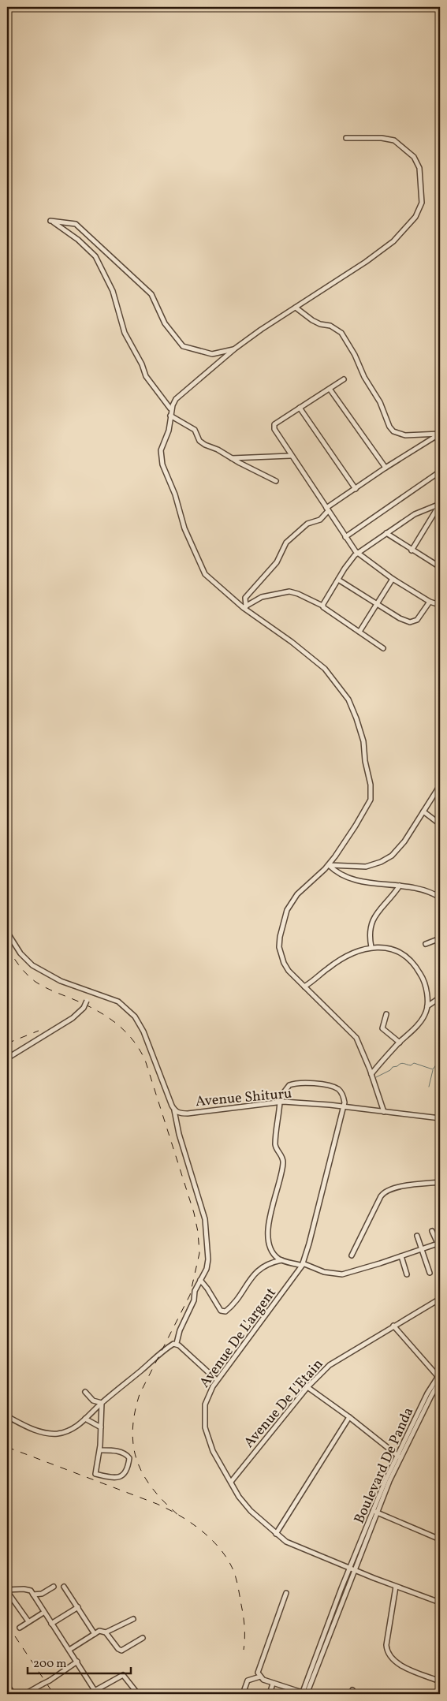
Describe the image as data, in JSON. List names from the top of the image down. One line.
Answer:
{"streets":{"street":["Avenue Shituru","Avenue De L'argent","Avenue De L'Etain","Boulevard De Panda"]},"crossings":[["Avenue Shituru","Avenue De L'argent"],["Avenue De L'argent","Avenue De L'Etain"],["Avenue De L'argent","Boulevard De Panda"]],"scale_bar":"200 m"}
